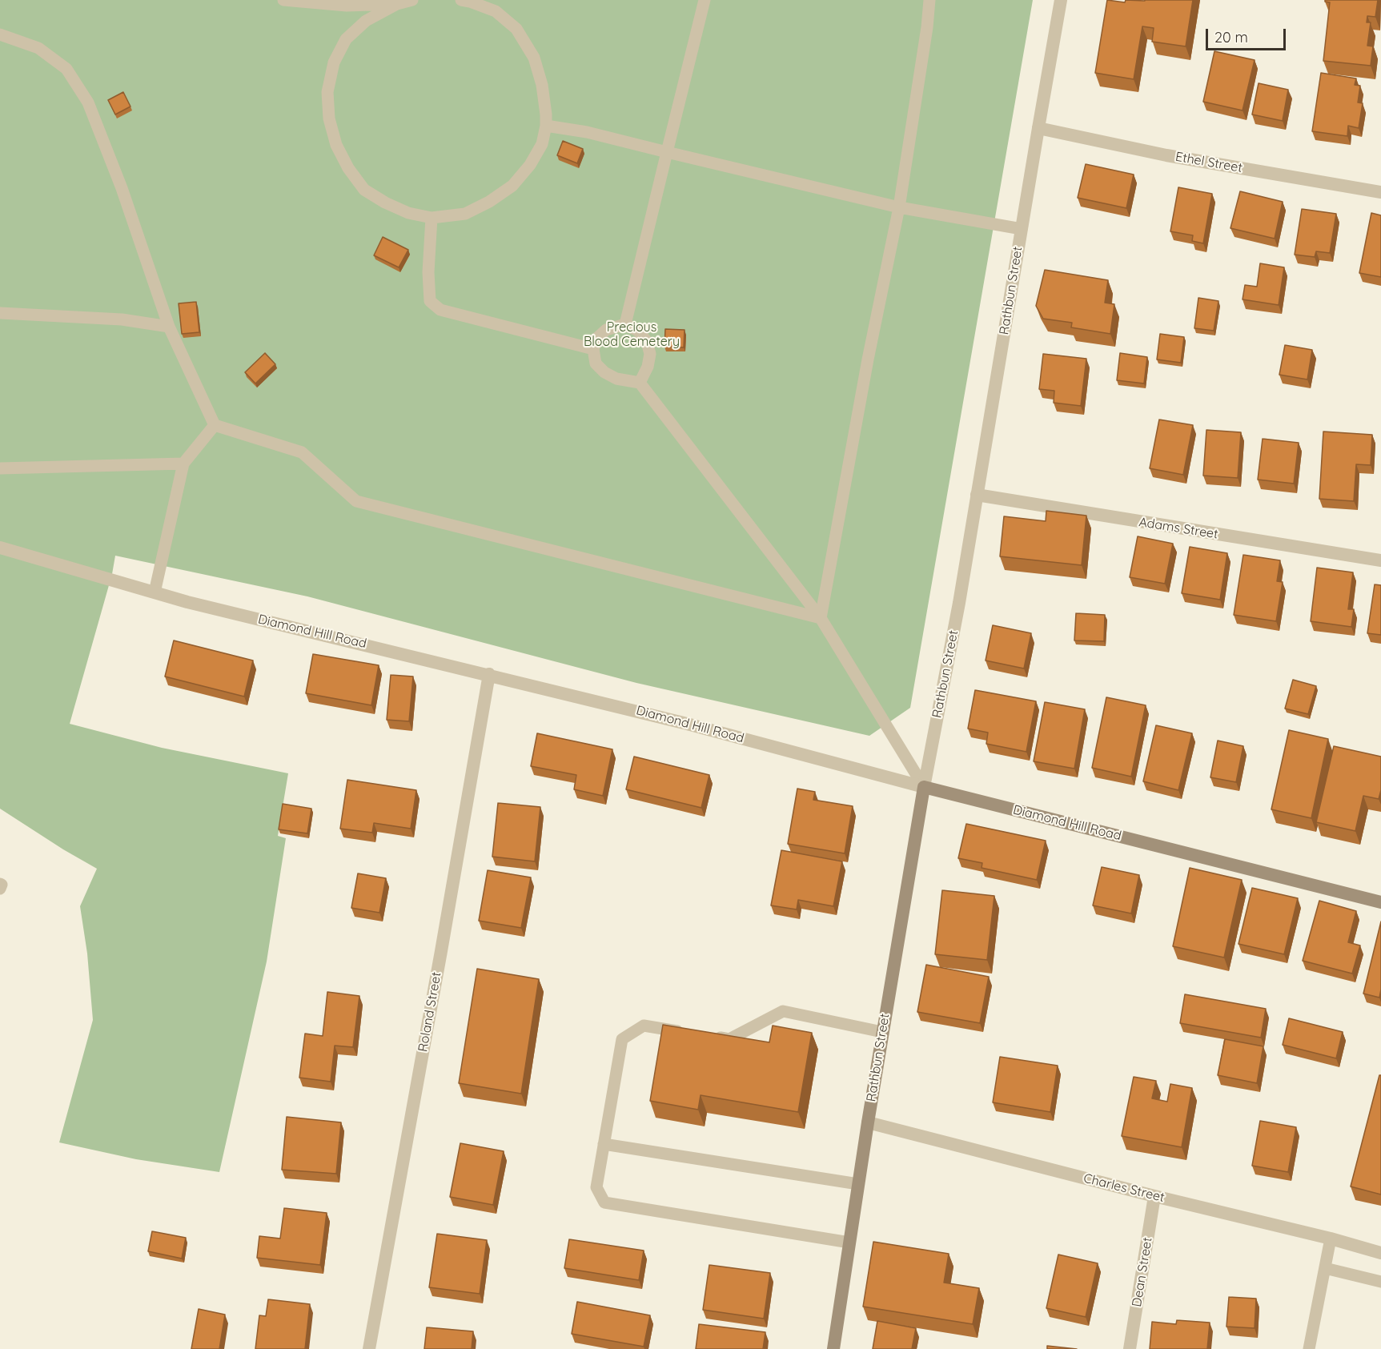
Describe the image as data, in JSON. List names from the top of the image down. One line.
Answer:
{"streets":{"main road":["Rathbun Street","Diamond Hill Road"],"street":["Ethel Street","Adams Street","Roland Street","Charles Street","Dean Street"]},"crossings":[["Ethel Street","Rathbun Street"],["Rathbun Street","Adams Street"],["Rathbun Street","Diamond Hill Road"],["Rathbun Street","Charles Street"],["Diamond Hill Road","Roland Street"],["Charles Street","Dean Street"]],"parks":["Precious Blood Cemetery"],"scale_bar":"20 m"}
